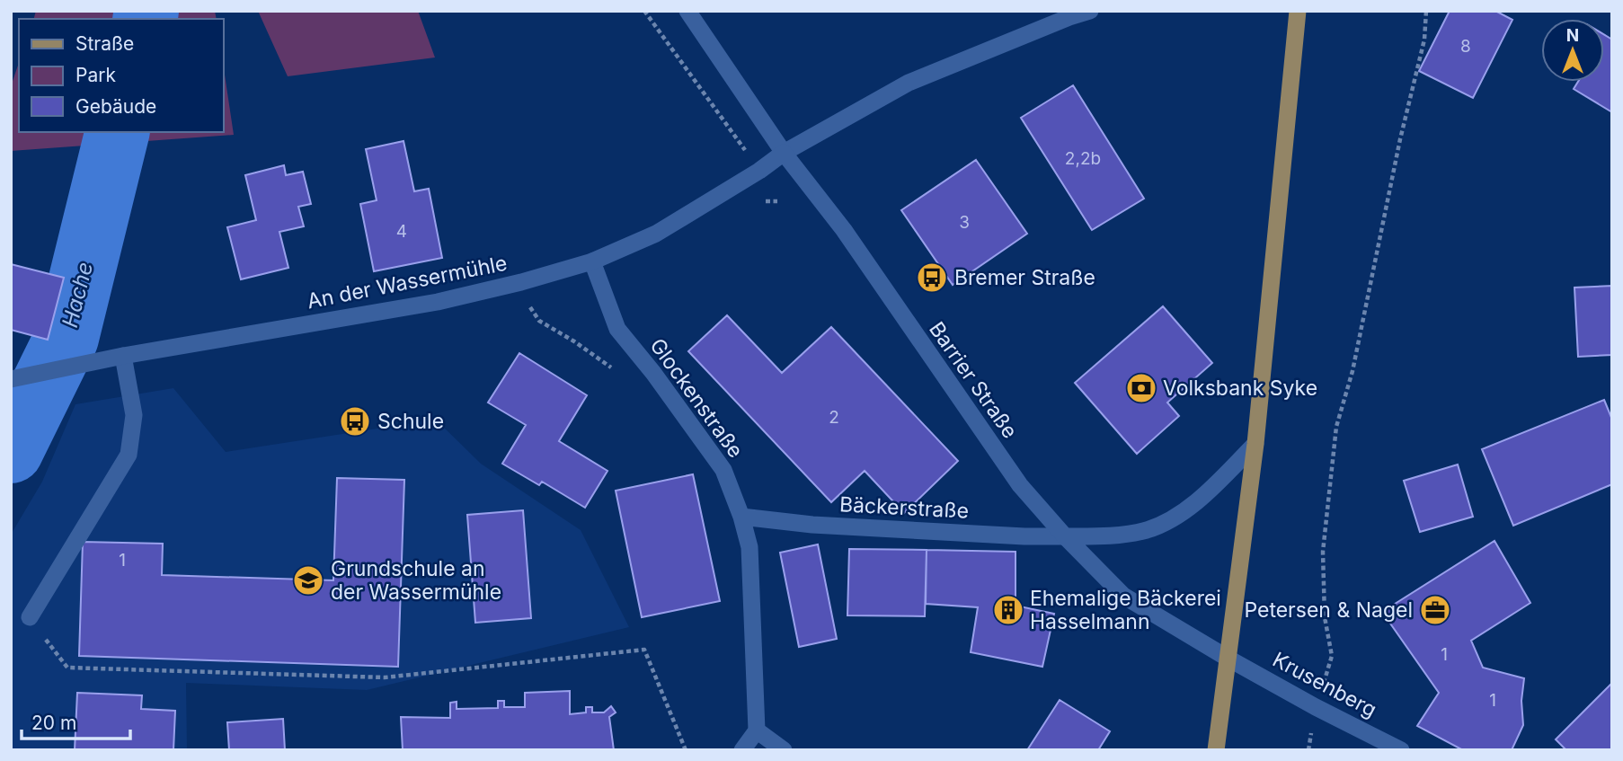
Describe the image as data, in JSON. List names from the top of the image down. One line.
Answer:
{"streets":{"street":["An der Wassermühle","Barrier Straße","Glockenstraße","Bäckerstraße","Krusenberg"]},"crossings":[["An der Wassermühle","Barrier Straße"],["An der Wassermühle","Glockenstraße"],["Barrier Straße","Bäckerstraße"],["Barrier Straße","Krusenberg"],["Glockenstraße","Bäckerstraße"]],"water":["Hache"],"places":{"bus stop":["Bremer Straße","Schule"],"bank":["Volksbank Syke"],"school or university":["Grundschule an der Wassermühle"],"building":["Ehemalige Bäckerei Hasselmann"],"office":["Petersen & Nagel"]},"house_numbers":["8","2,2b","3","4","2","1","1","1"],"legend":["Straße","Park","Gebäude"],"scale_bar":"20 m","north":"top"}
